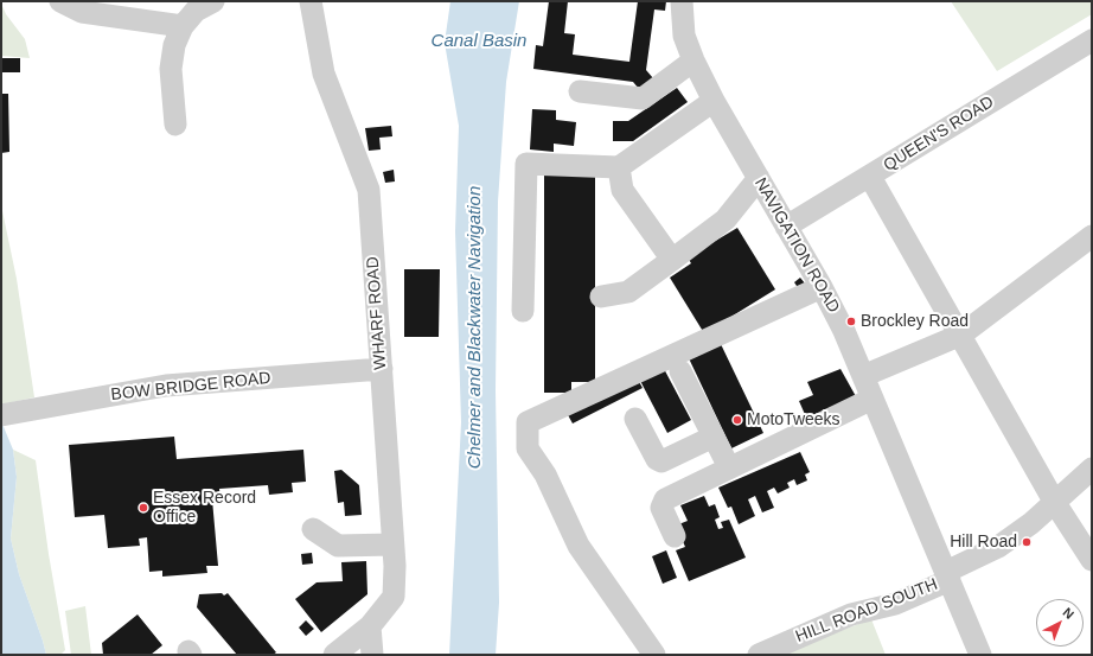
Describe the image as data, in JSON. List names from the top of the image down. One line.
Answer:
{"streets":{"street":["QUEEN'S ROAD","NAVIGATION ROAD","WHARF ROAD","BOW BRIDGE ROAD","HILL ROAD SOUTH"]},"crossings":[["QUEEN'S ROAD","NAVIGATION ROAD"],["NAVIGATION ROAD","HILL ROAD SOUTH"],["WHARF ROAD","BOW BRIDGE ROAD"]],"water":["Canal Basin","Chelmer and Blackwater Navigation"],"places":["Brockley Road","MotoTweeks","Essex Record Office","Hill Road"],"north":"top right"}
